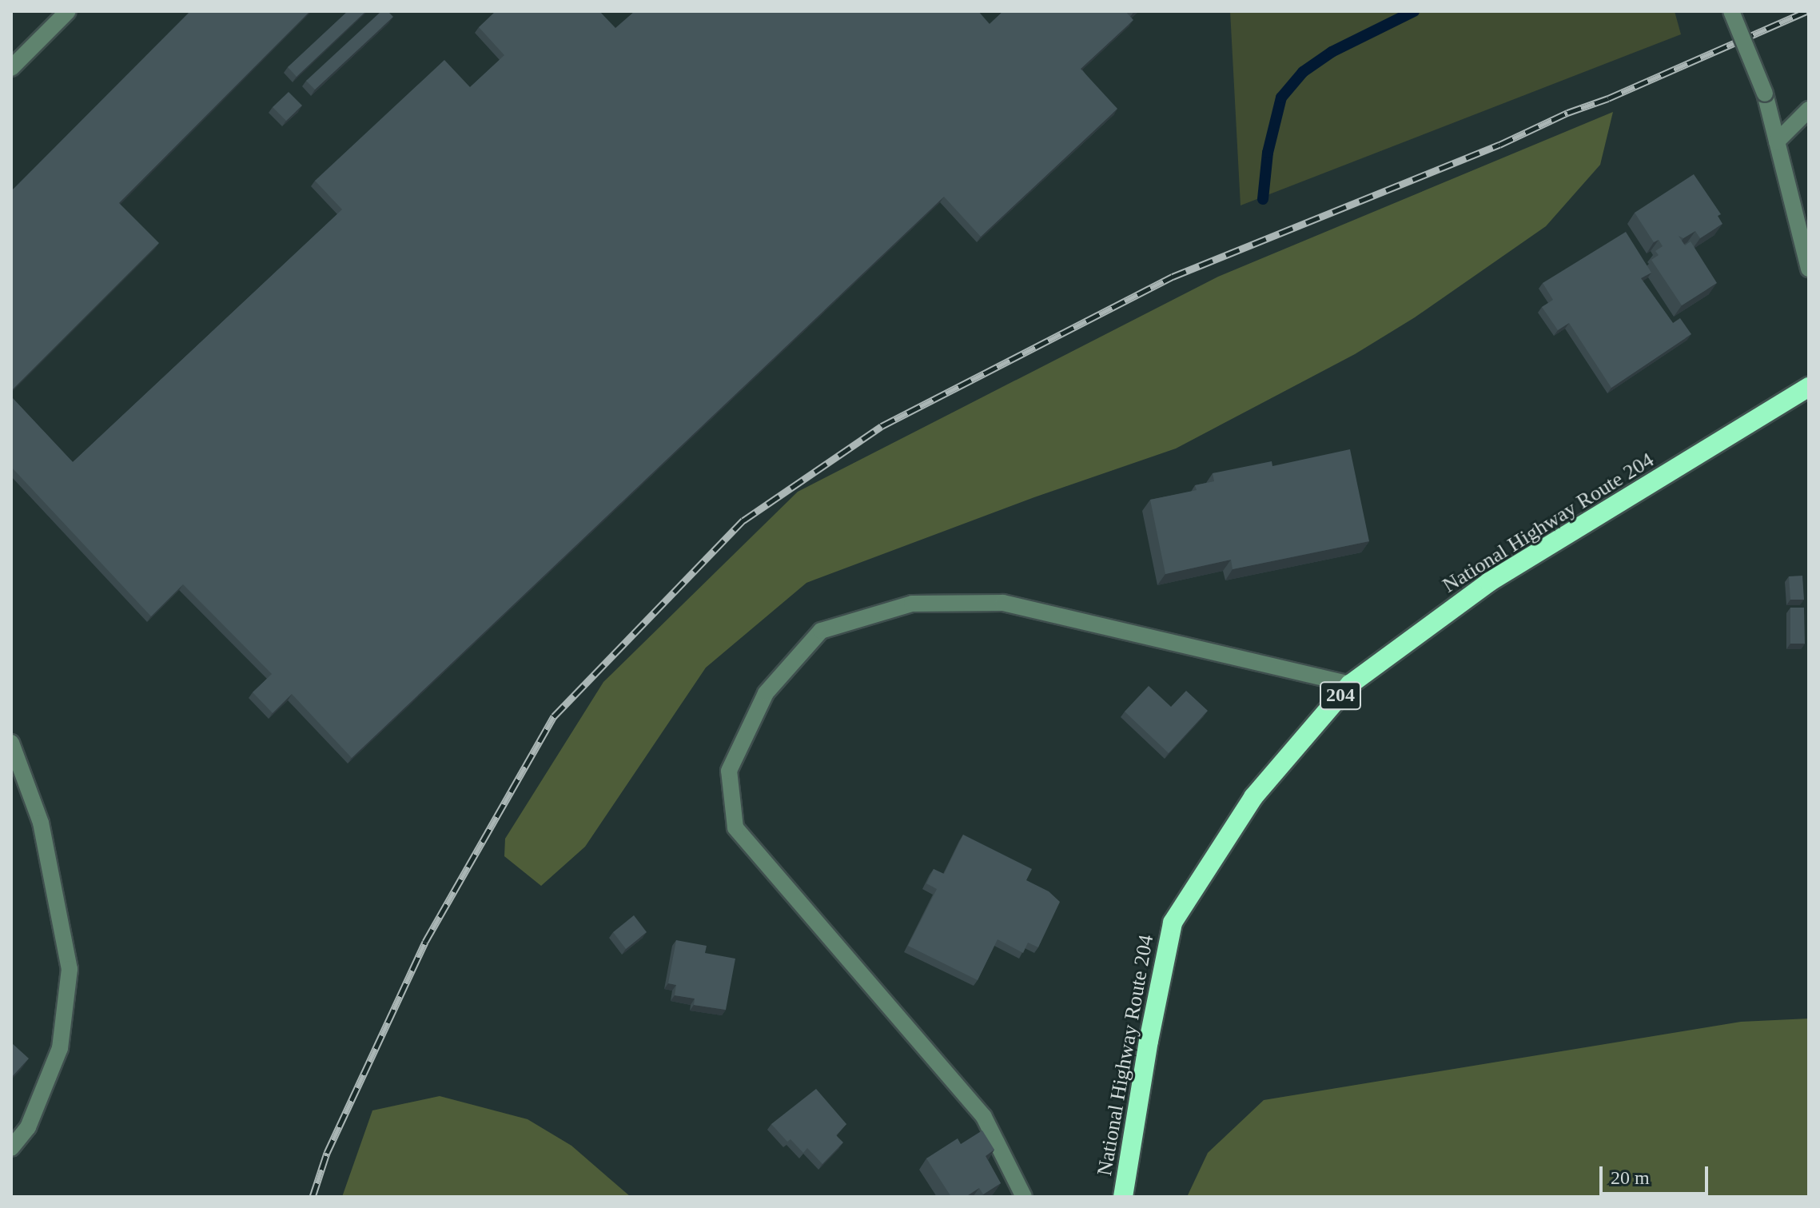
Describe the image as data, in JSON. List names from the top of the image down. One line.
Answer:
{"streets":{"highway":["National Highway Route 204","204"]},"scale_bar":"20 m"}
